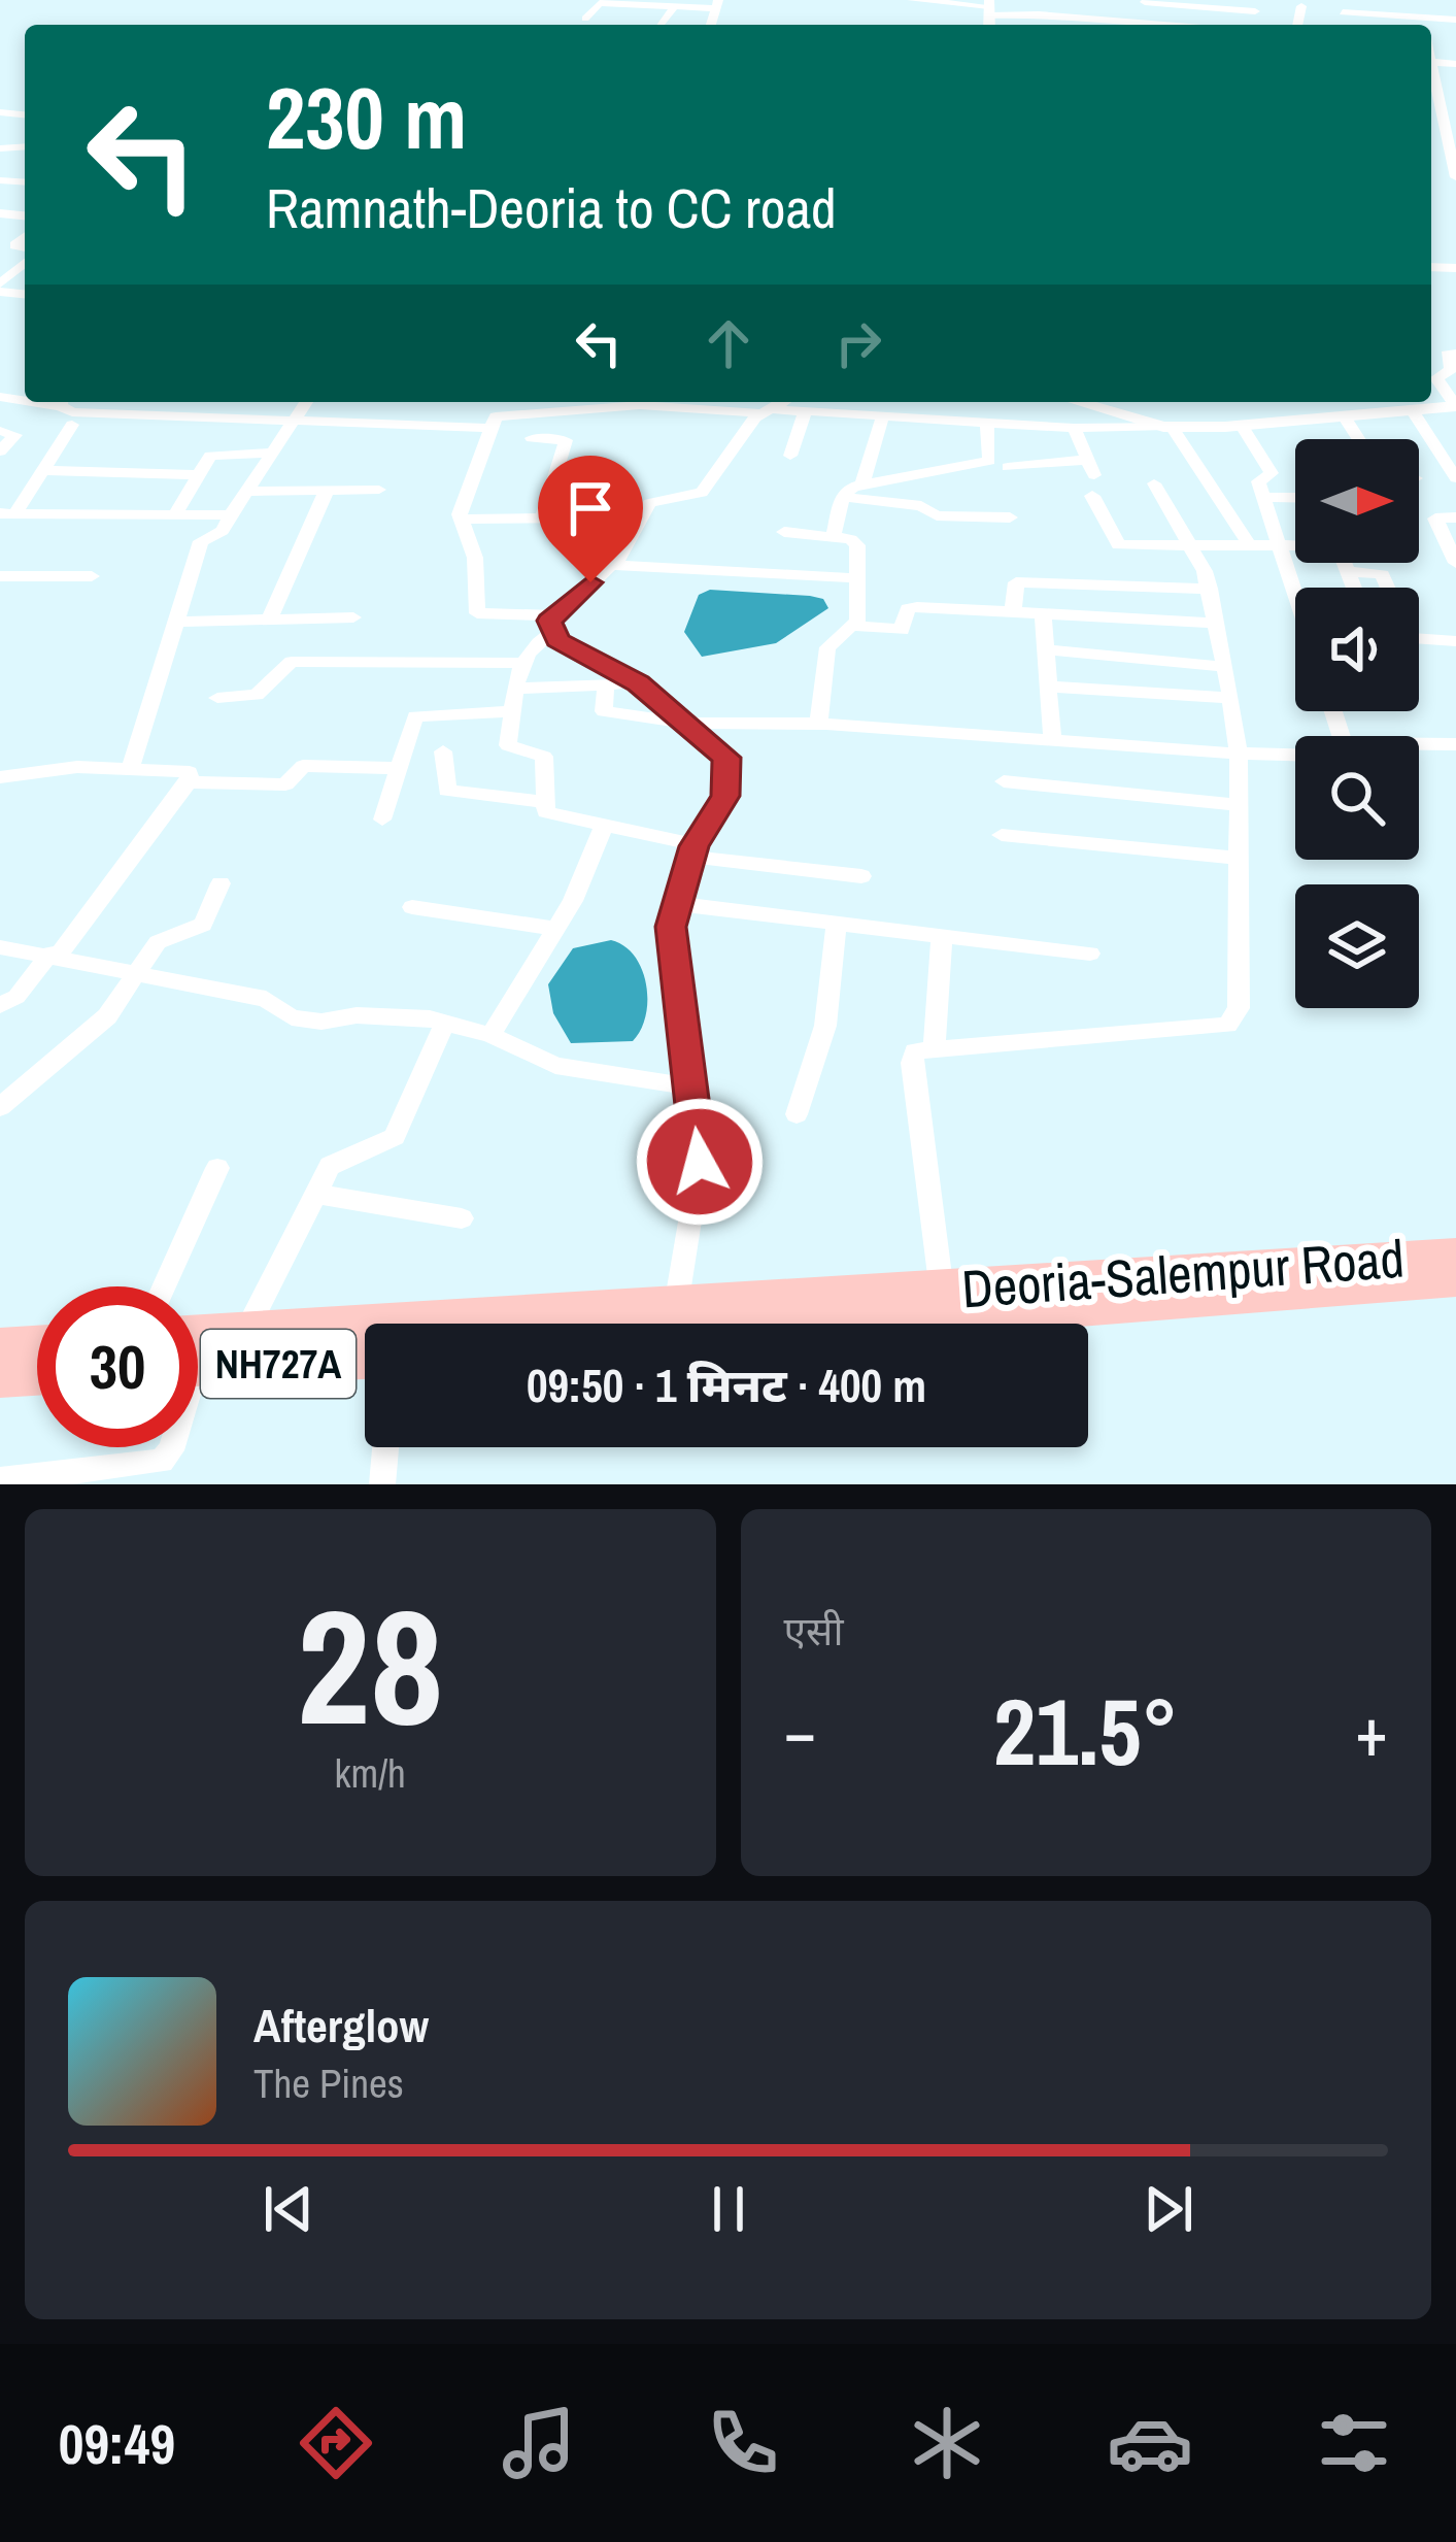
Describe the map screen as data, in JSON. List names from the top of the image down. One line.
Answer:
{"streets":{"highway":["Deoria-Salempur Road","NH727A"]},"north":"right","page":{"turn":["230 m","Ramnath-Deoria to CC road"],"limit":"30","trip":"09:50 · 1 मिनट · 400 m","tile":[["28","km/h"],"एसी"],"heat":["−","21.5°","+"],"song":["Afterglow","The Pines"],"tabs":"09:49"}}
